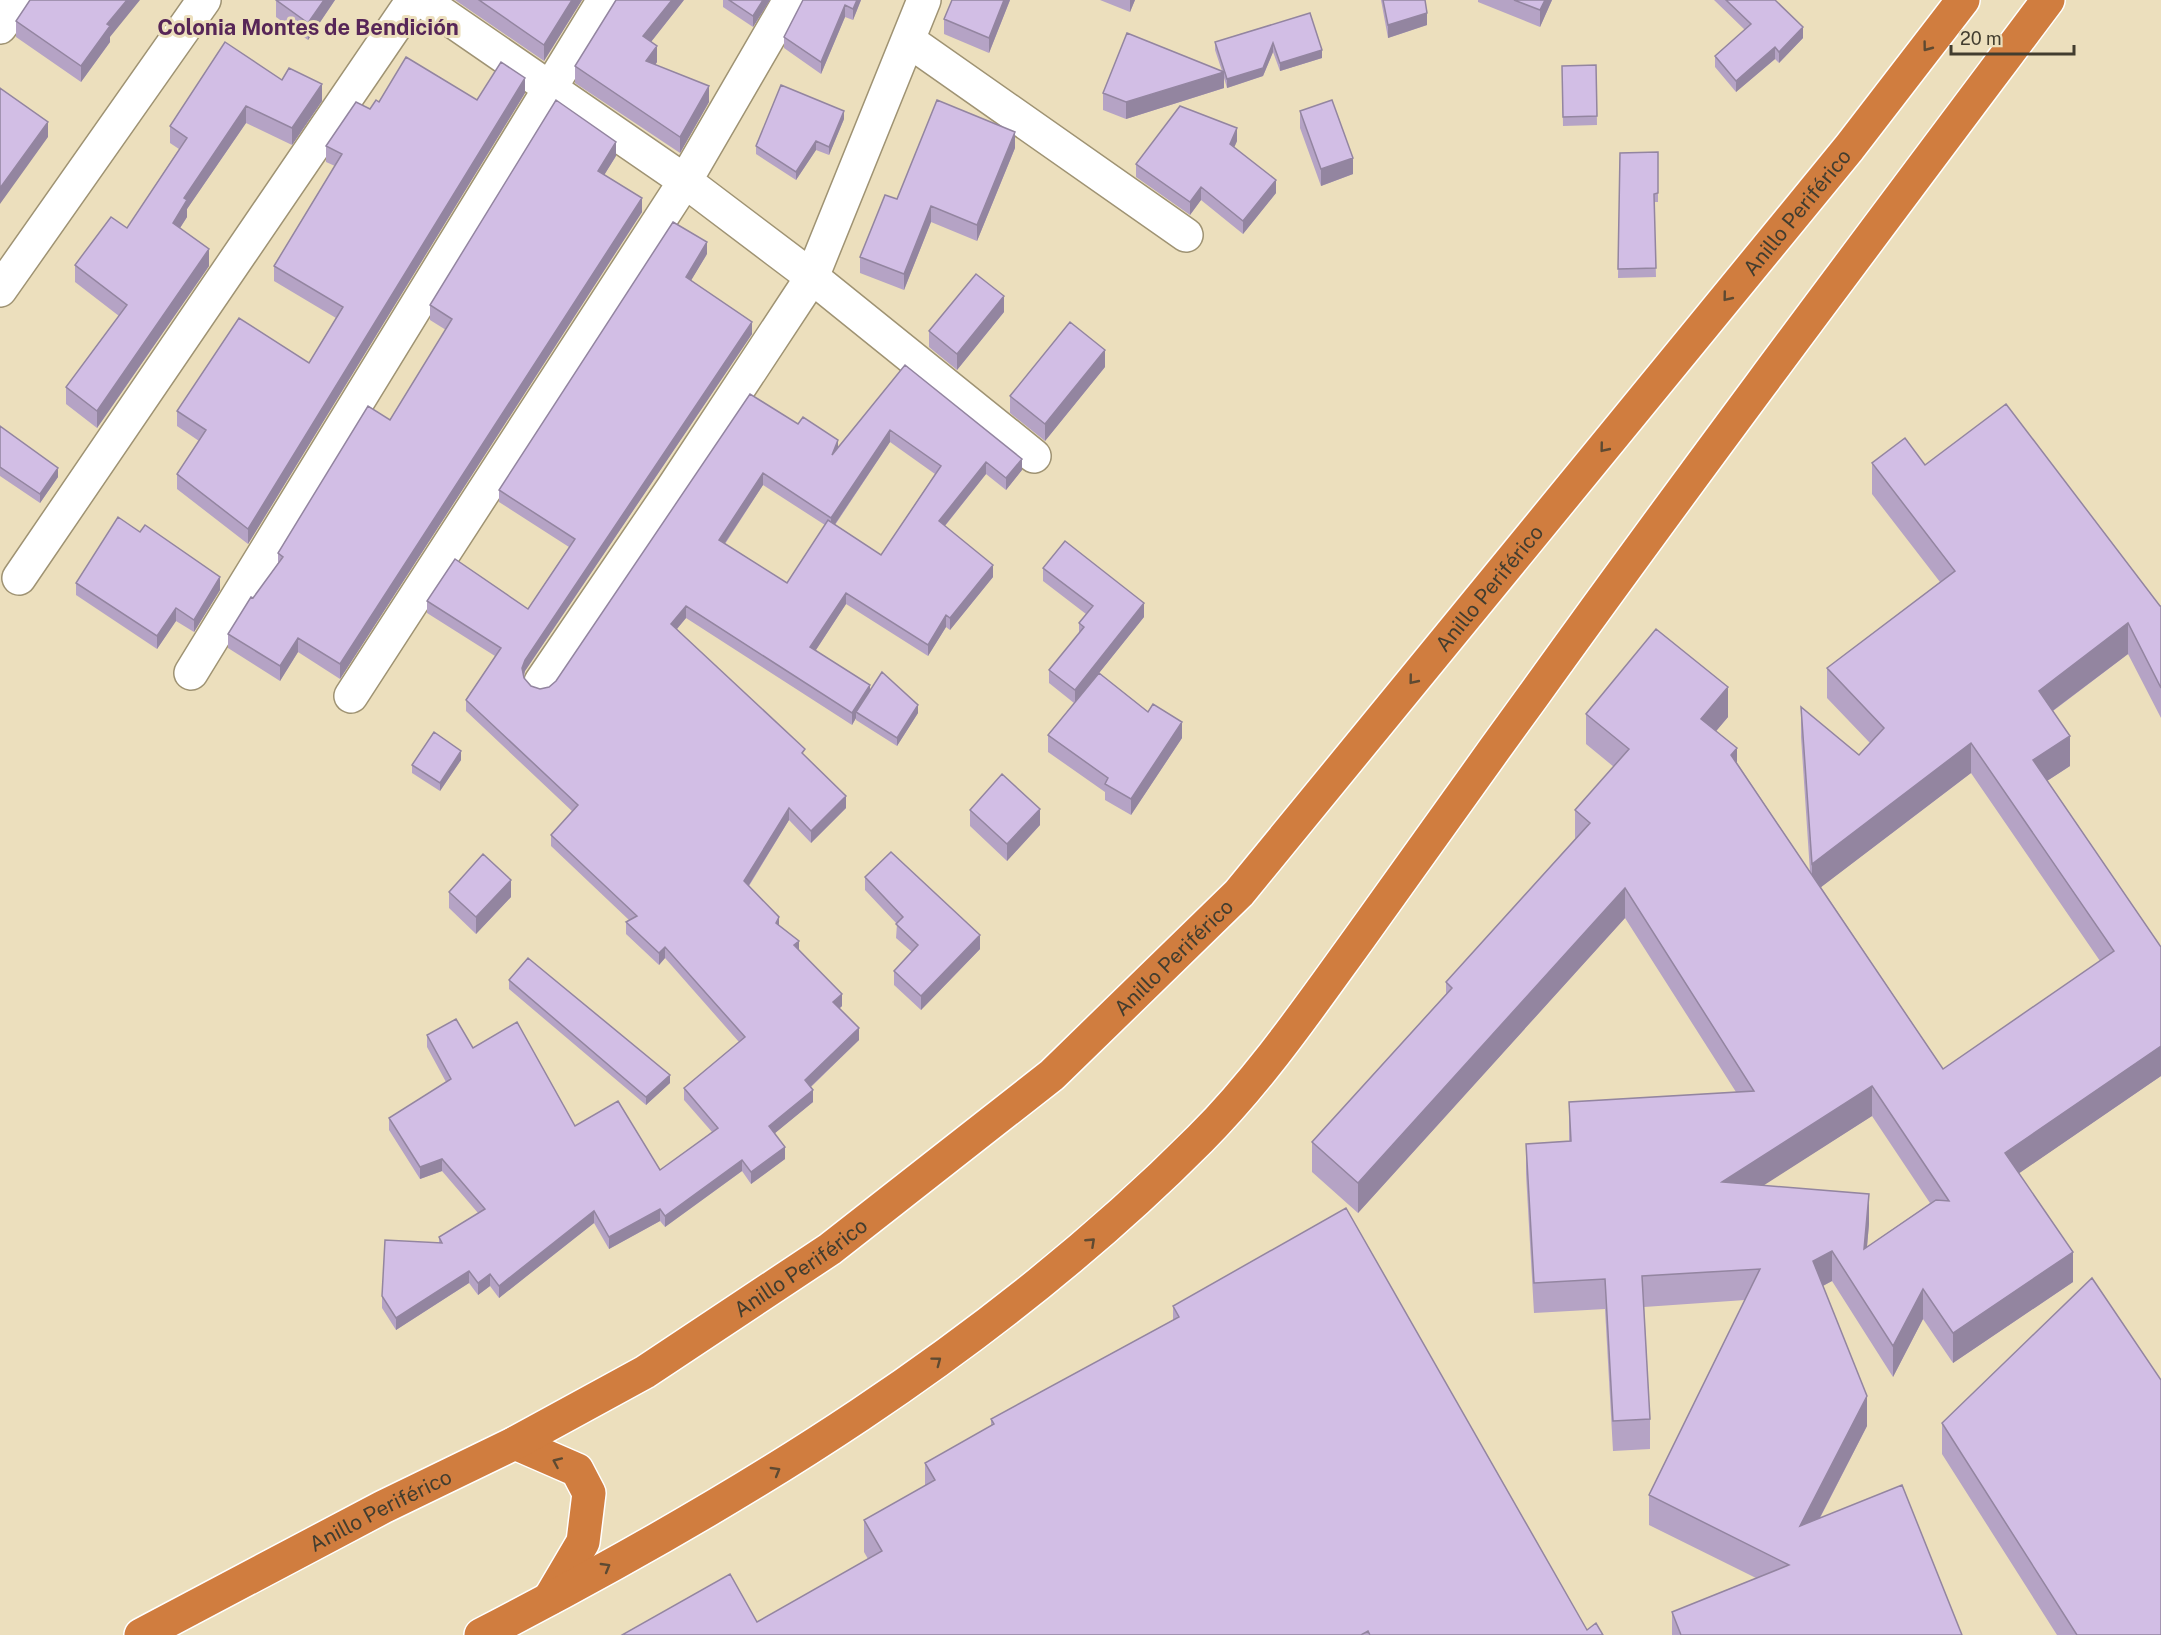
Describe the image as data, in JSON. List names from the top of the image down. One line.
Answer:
{"streets":{"highway":["Anillo Periférico"]},"districts":["Colonia Montes de Bendición"],"scale_bar":"20 m"}
